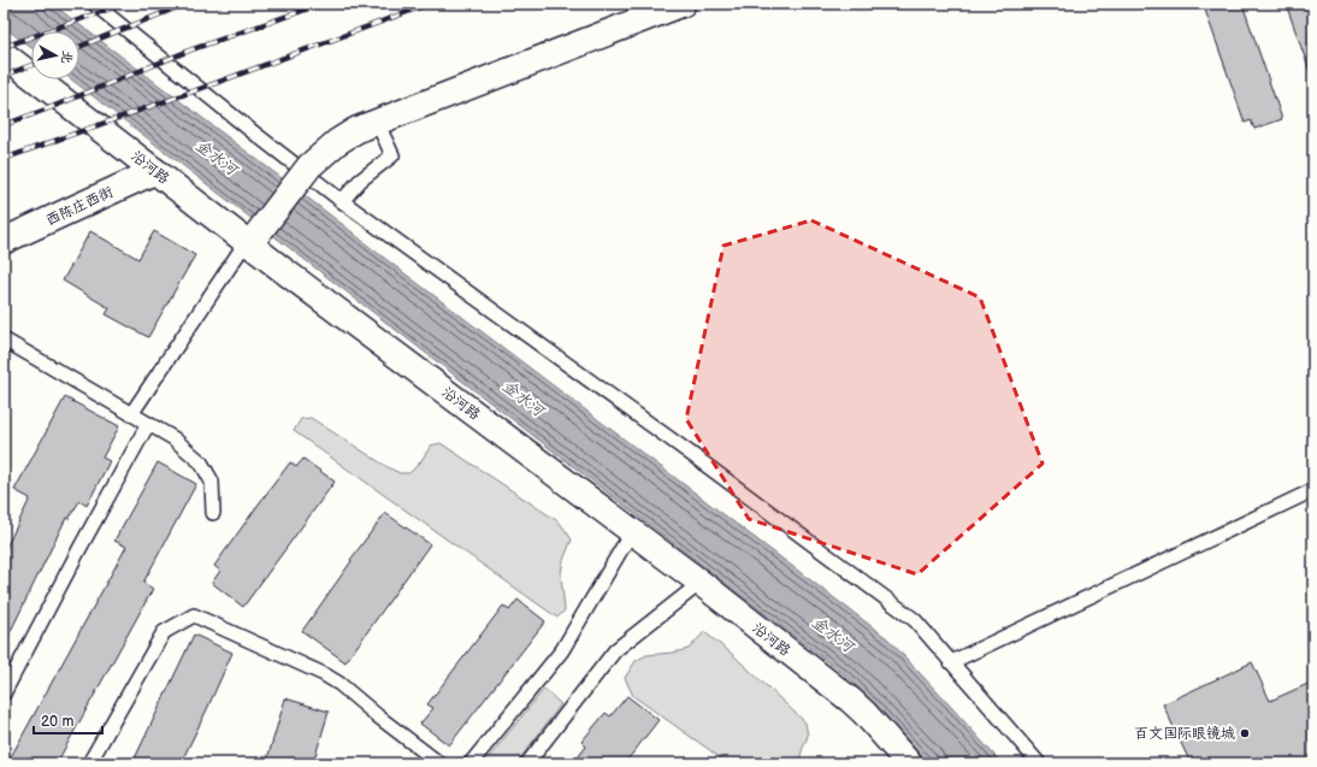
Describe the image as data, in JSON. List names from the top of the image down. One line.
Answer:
{"streets":{"street":["沿河路","西陈庄西街"]},"crossings":[["沿河路","西陈庄西街"]],"water":["金水河"],"places":["百文国际眼镜城"],"scale_bar":"20 m","north":"right"}
